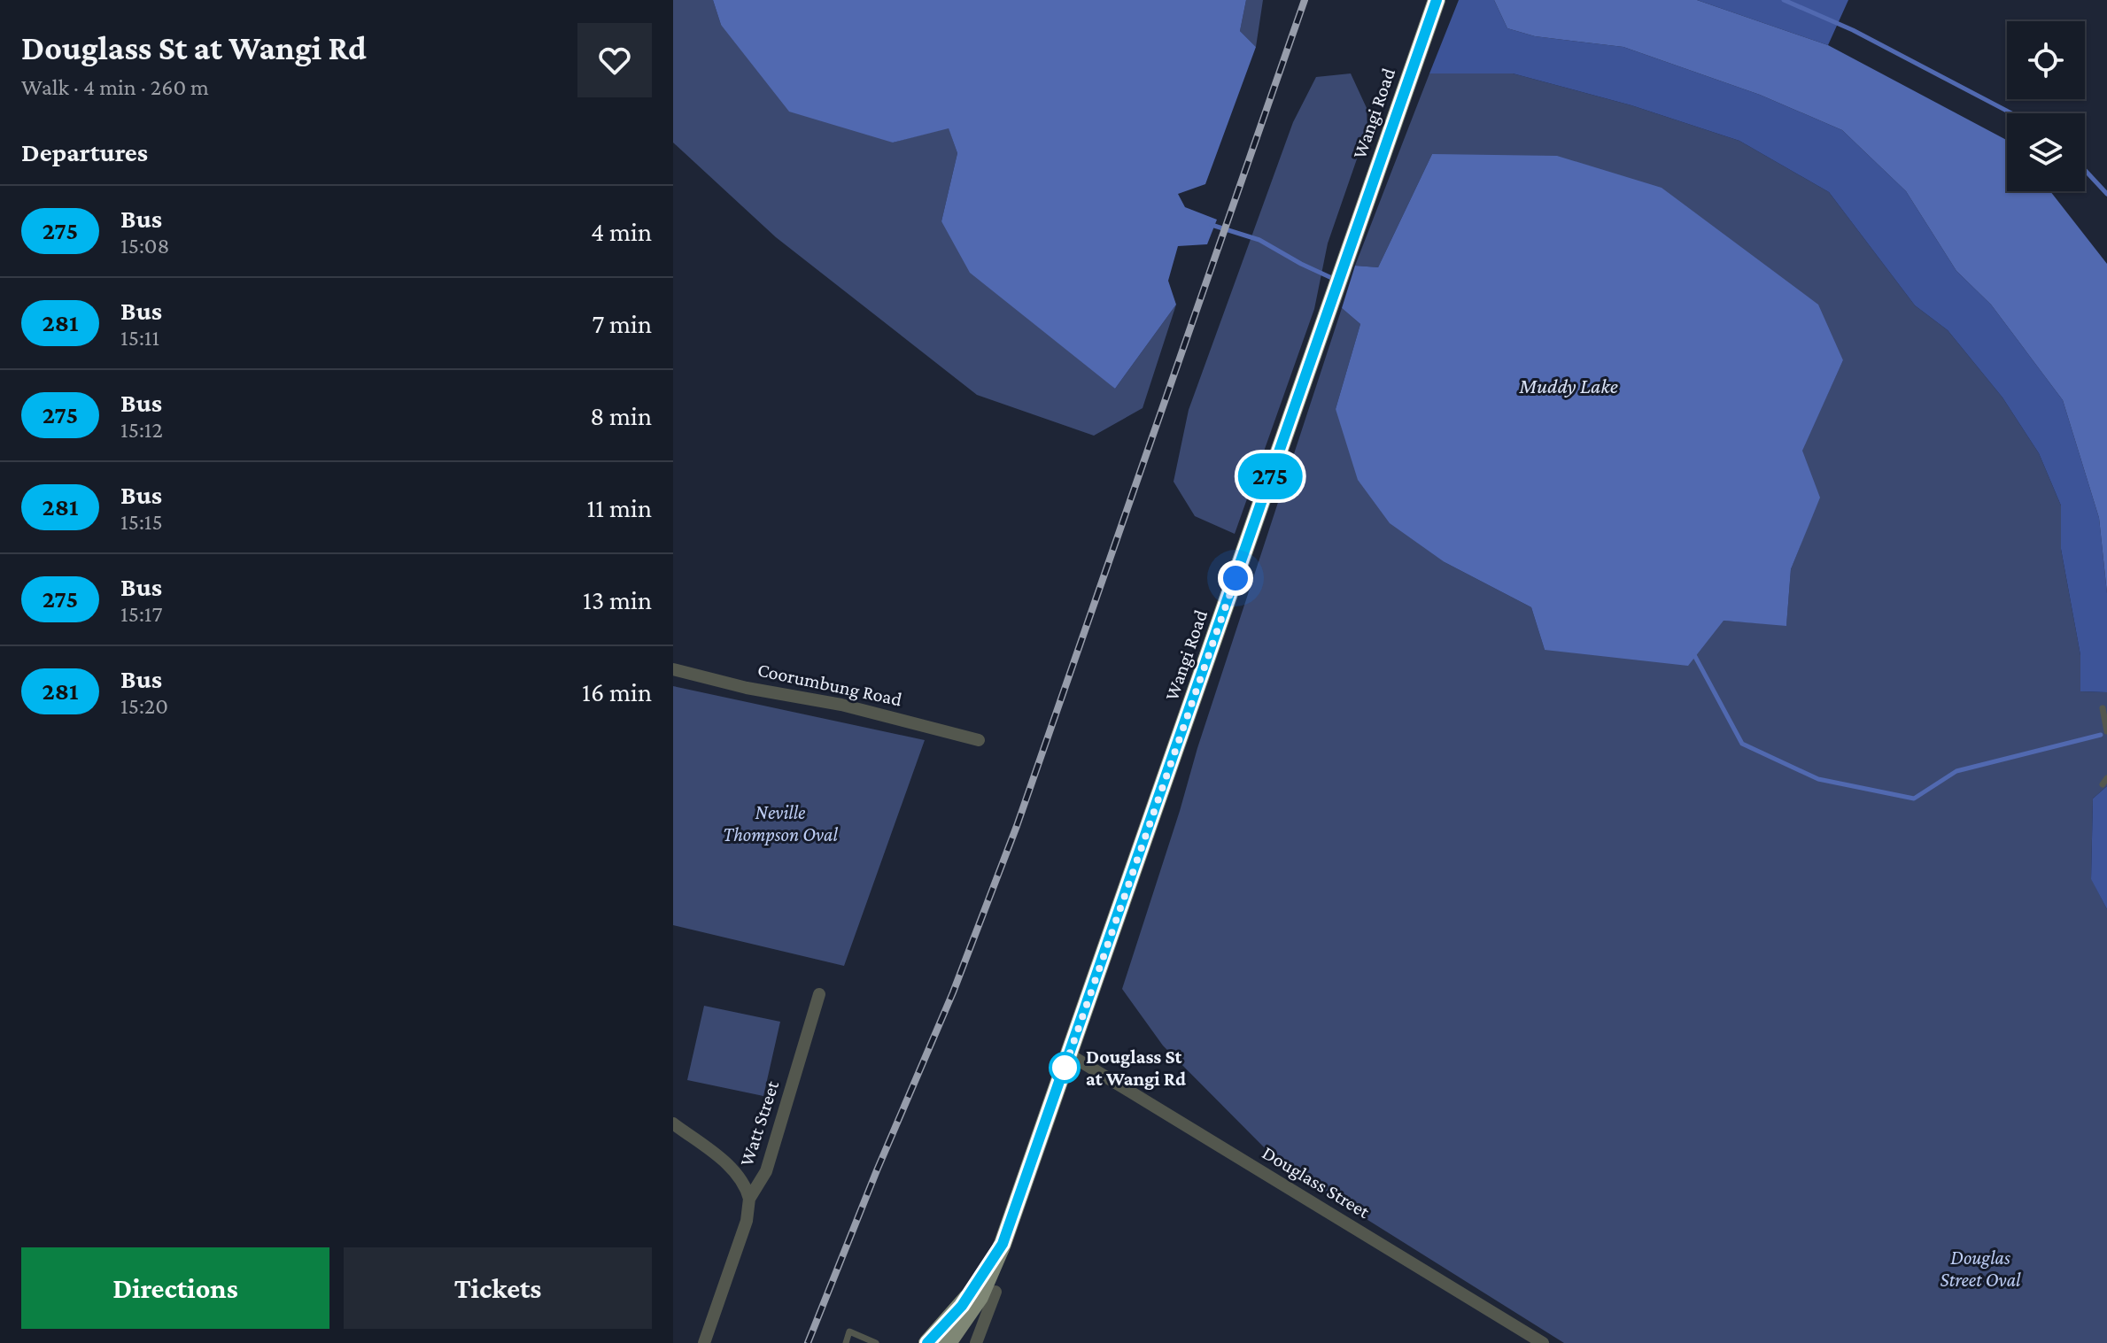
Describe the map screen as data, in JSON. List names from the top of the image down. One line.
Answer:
{"streets":{"main road":["Wangi Road"],"street":["Coorumbung Road","Watt Street","Douglass Street"]},"crossings":[["Wangi Road","Douglass Street"]],"water":["Muddy Lake"],"parks":["Neville Thompson Oval","Douglas Street Oval"],"places":["Douglass St at Wangi Rd"],"lines":["bus line 275"],"page":{"heading":[["Douglass St at Wangi Rd","Walk · 4 min · 260 m"],"Departures"],"on_map":"275","list":[{"mark":"275","name":"Bus","note":"15:08","value":"4 min"},{"mark":"281","name":"Bus","note":"15:11","value":"7 min"},{"mark":"275","name":"Bus","note":"15:12","value":"8 min"},{"mark":"281","name":"Bus","note":"15:15","value":"11 min"},{"mark":"275","name":"Bus","note":"15:17","value":"13 min"},{"mark":"281","name":"Bus","note":"15:20","value":"16 min"}],"buttons":["Directions","Tickets"]}}
